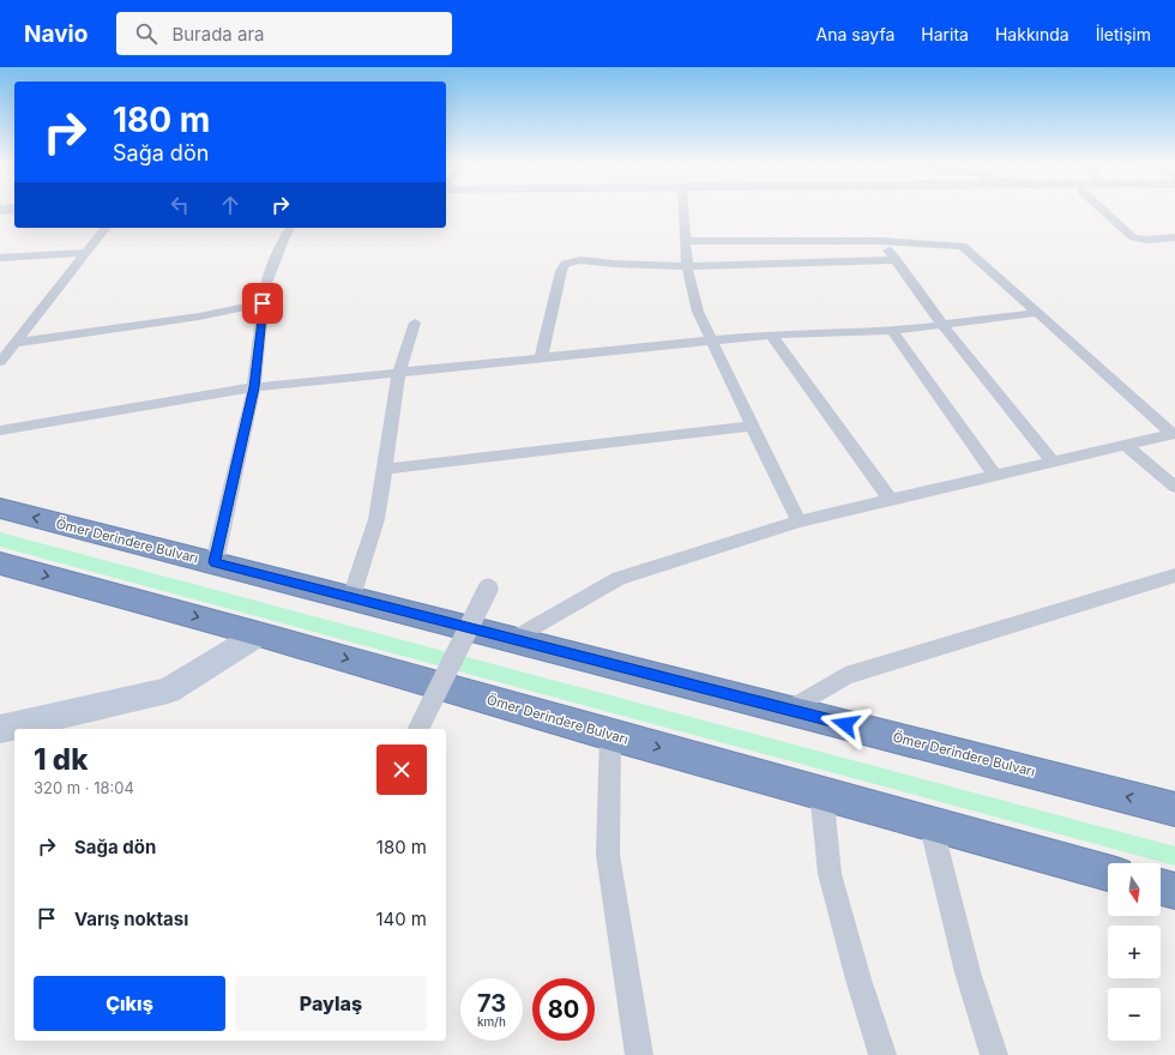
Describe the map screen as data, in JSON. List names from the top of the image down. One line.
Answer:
{"streets":{"highway":["Ömer Derindere Bulvarı"]},"north":"bottom","page":{"header":"Navio","search":"Burada ara","nav":["Ana sayfa","Harita","Hakkında","İletişim"],"turn":["180 m","Sağa dön"],"heading":["1 dk","320 m · 18:04"],"list":[{"name":"Sağa dön","value":"180 m"},{"name":"Varış noktası","value":"140 m"}],"map_buttons":["+","−"],"buttons":["Çıkış","Paylaş"],"speed":"73 km/h","limit":"80"}}
